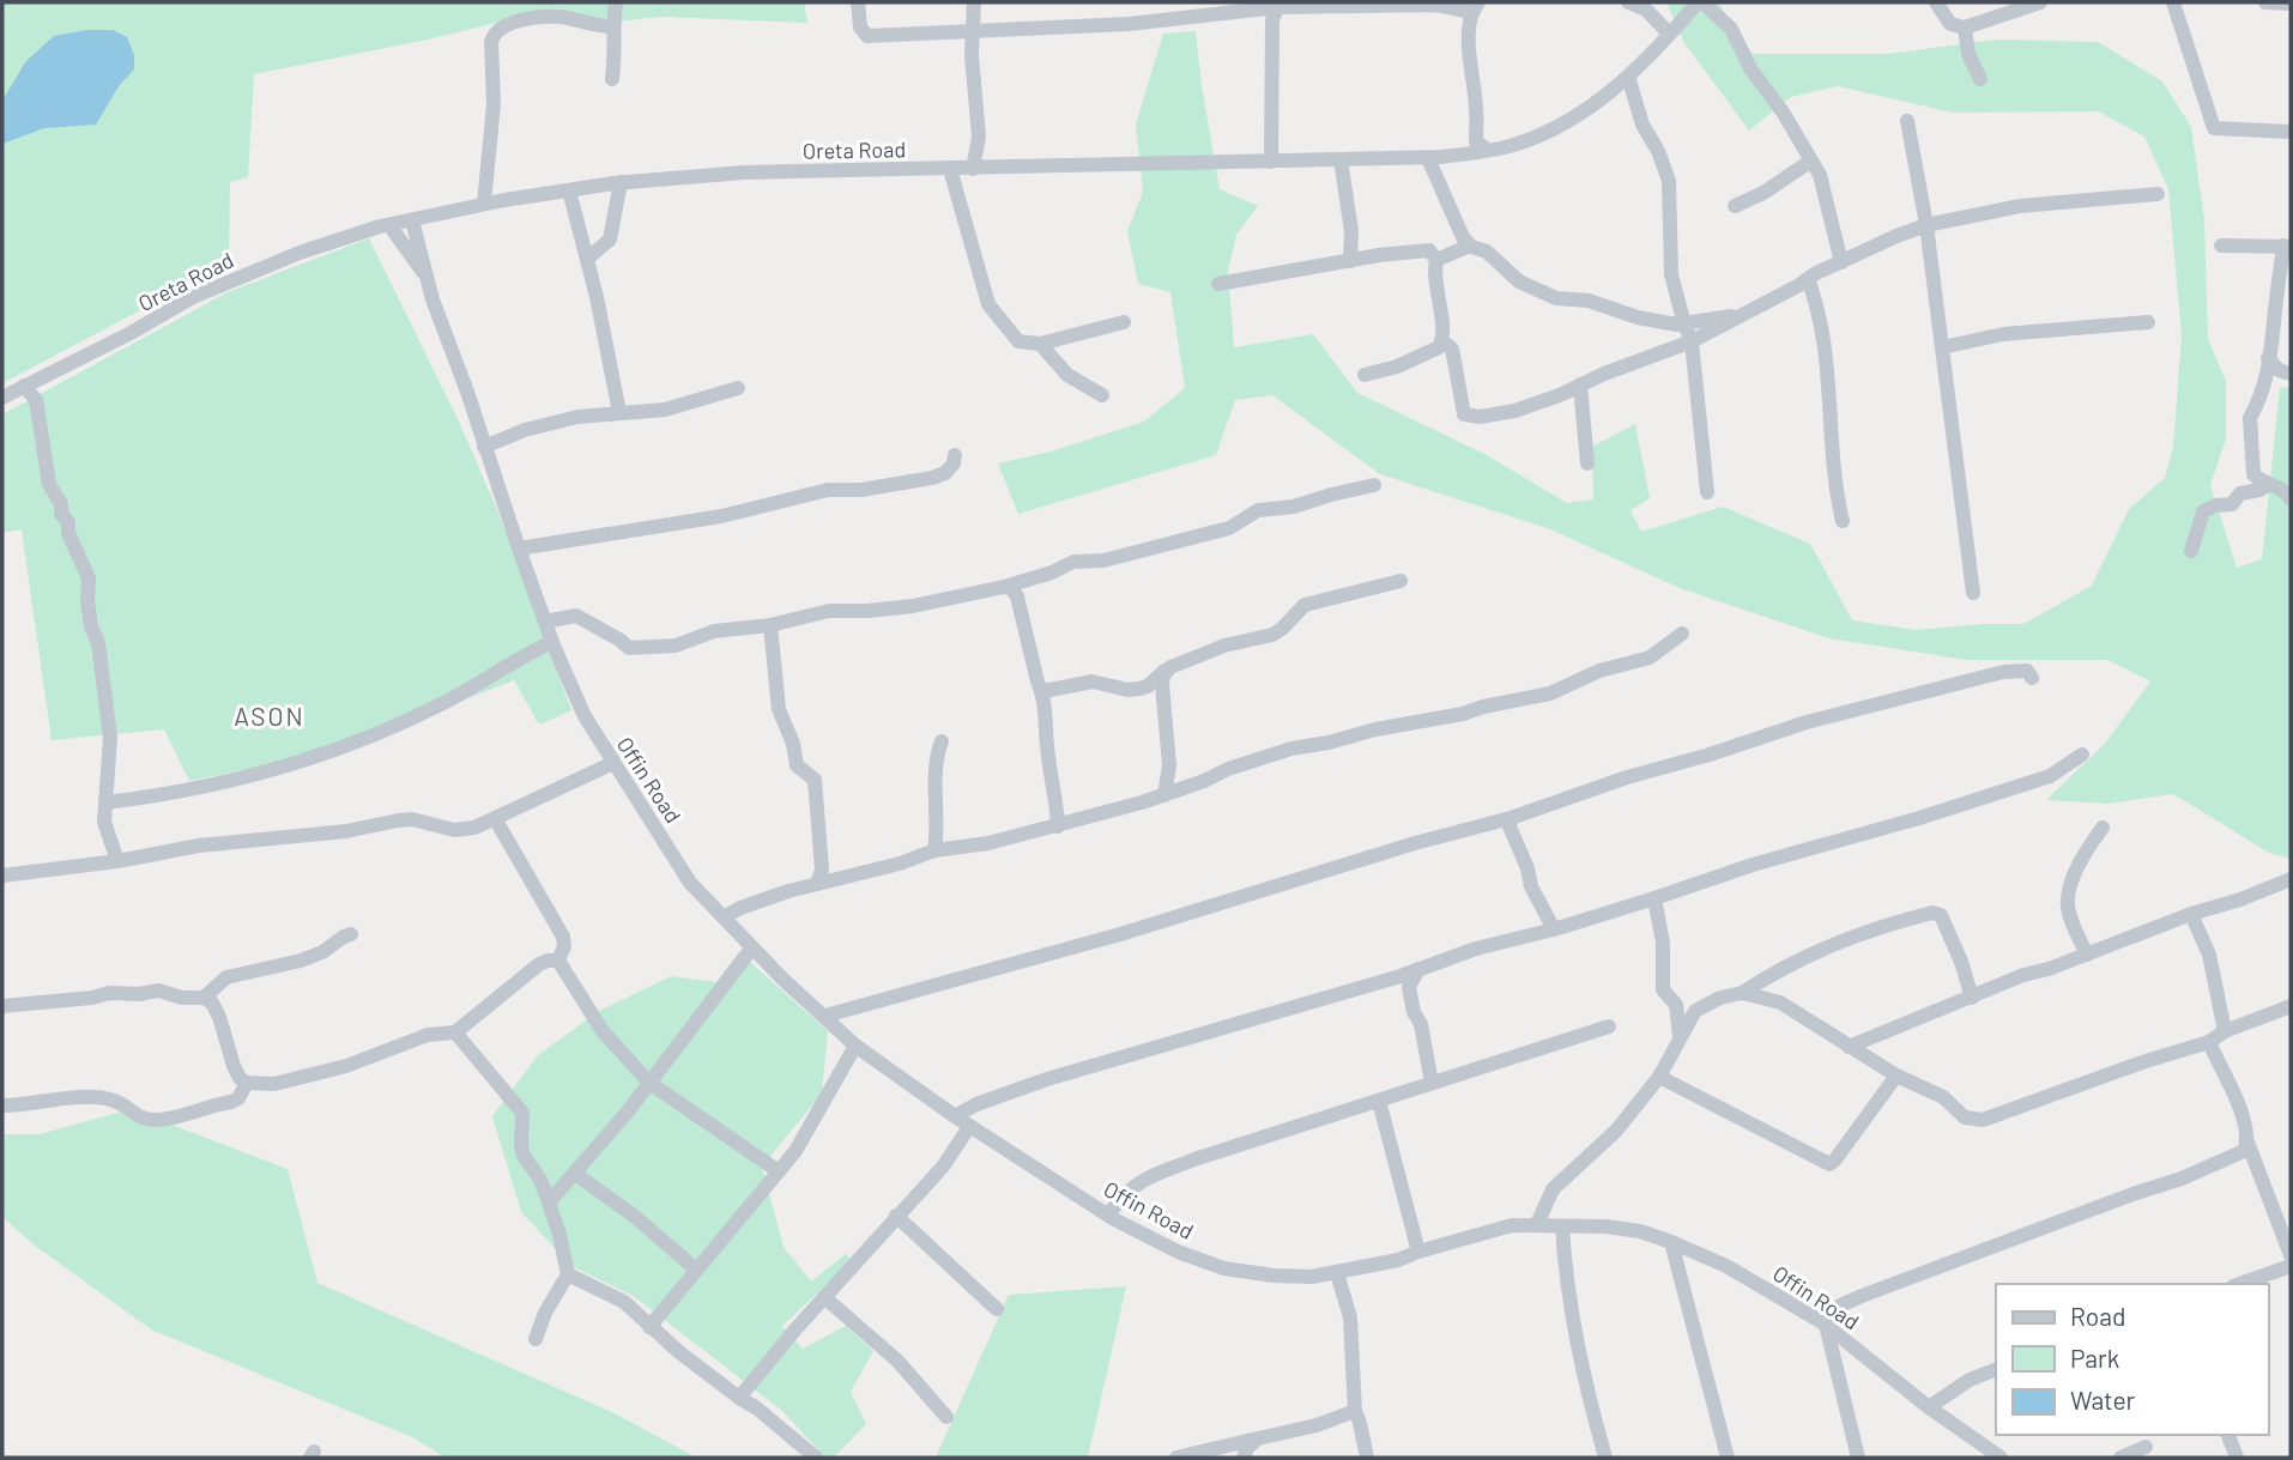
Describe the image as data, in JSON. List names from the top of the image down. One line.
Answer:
{"streets":{"street":["Oreta Road","Offin Road"]},"districts":["ASON"],"legend":["Road","Park","Water"]}
